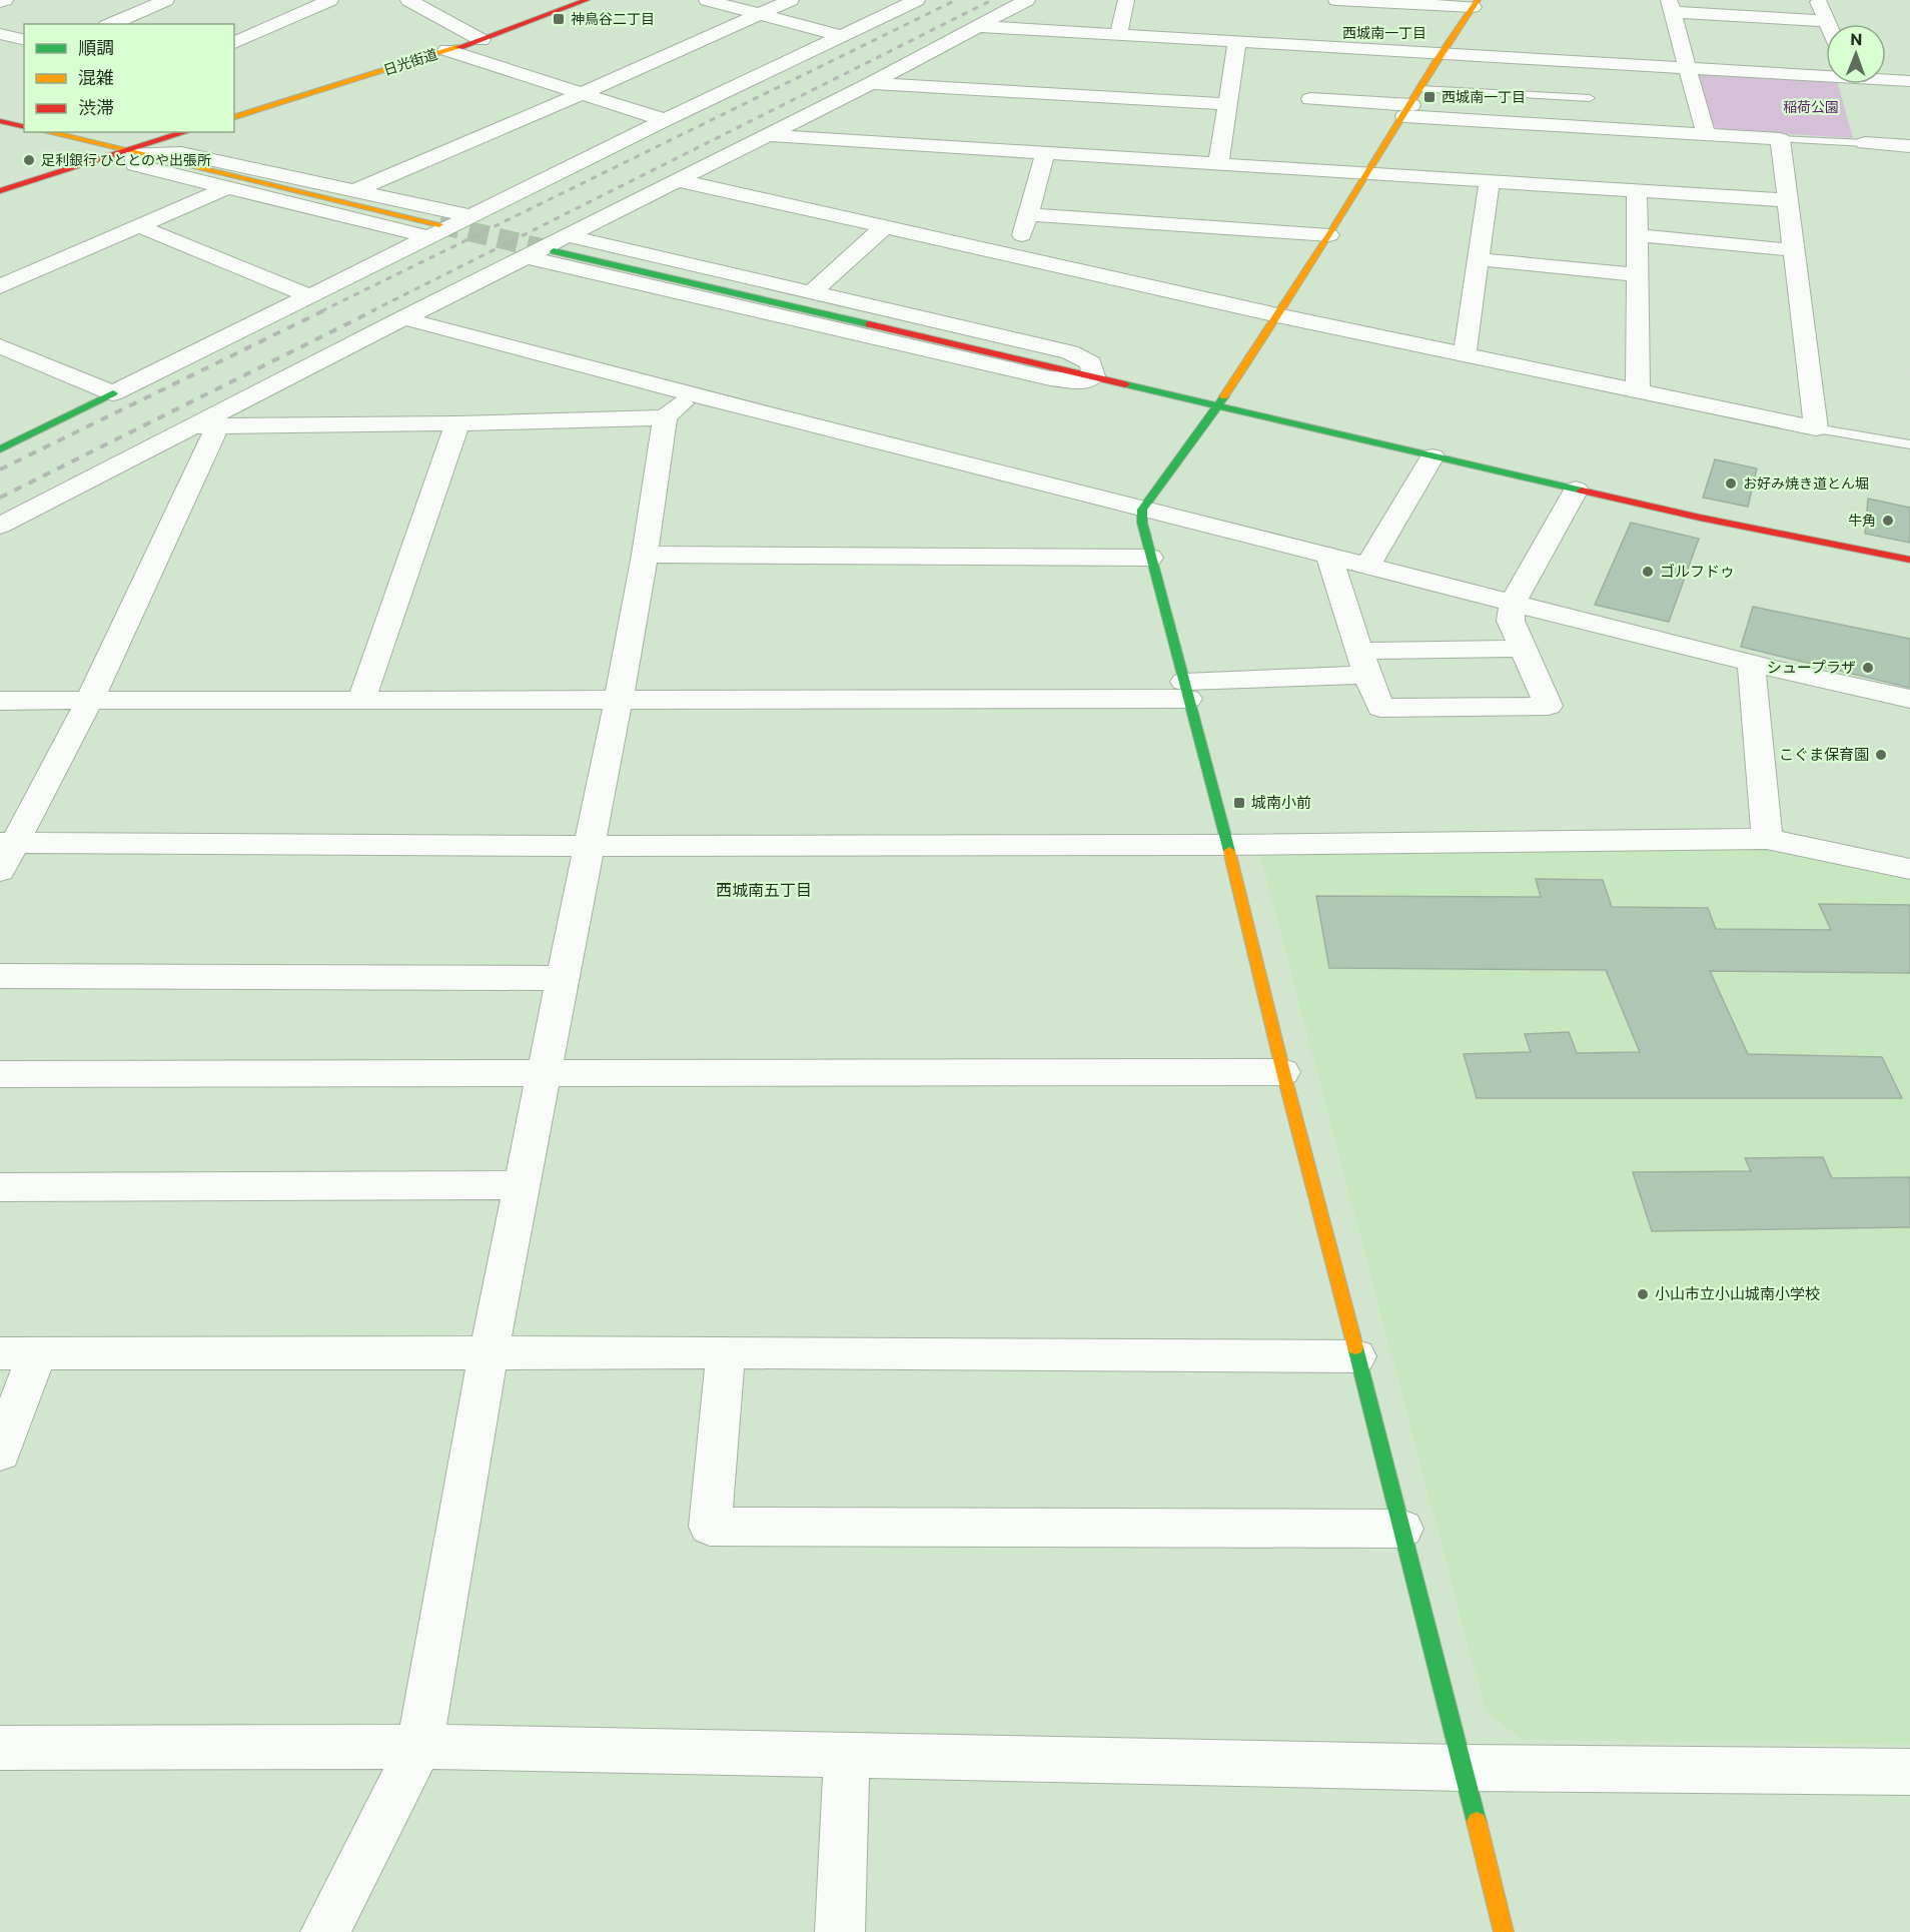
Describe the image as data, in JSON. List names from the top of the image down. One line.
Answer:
{"streets":{"street":["日光街道"]},"districts":["西城南一丁目","西城南五丁目"],"parks":["稲荷公園"],"places":{"transit":["神鳥谷二丁目","西城南一丁目","城南小前"],"other":["足利銀行 ひととのや出張所","お好み焼き道とん堀","牛角","ゴルフドゥ","シュープラザ","こぐま保育園","小山市立小山城南小学校"]},"legend":["順調","混雑","渋滞"],"north":"top"}
